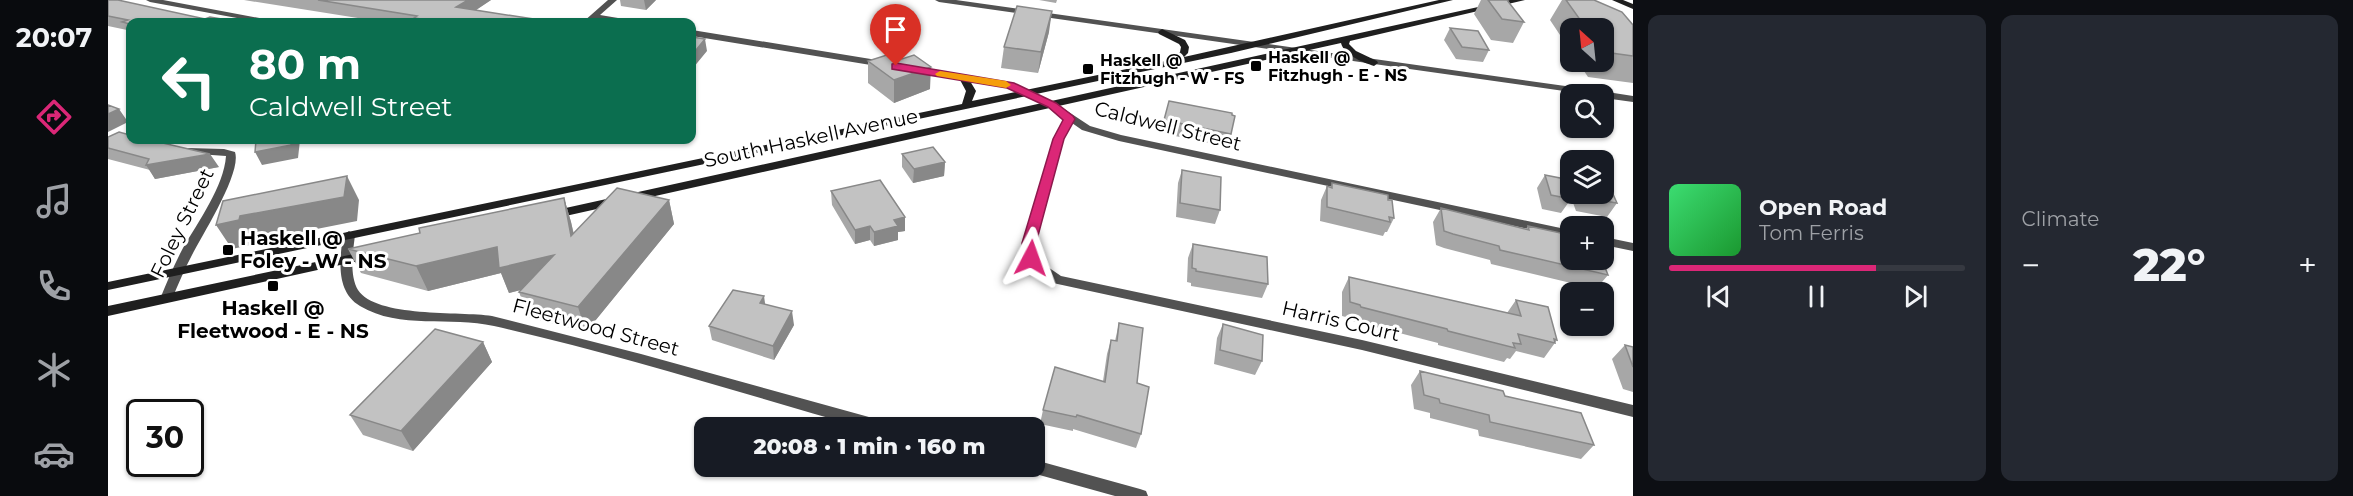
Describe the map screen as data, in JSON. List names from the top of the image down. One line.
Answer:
{"streets":{"main road":["South Haskell Avenue"],"street":["Caldwell Street","Foley Street","Harris Court","Fleetwood Street"]},"crossings":[["Caldwell Street","South Haskell Avenue"],["Caldwell Street","Harris Court"],["South Haskell Avenue","Foley Street"],["South Haskell Avenue","Fleetwood Street"]],"places":{"transit":["Haskell @ Fitzhugh - E - NS","Haskell @ Fitzhugh - W - FS","Haskell @ Foley - W - NS","Haskell @ Fleetwood - E - NS"]},"north":"top left","page":{"tabs":"20:07","tile":"Climate","map_buttons":["+","−"],"turn":["80 m","Caldwell Street"],"song":["Open Road","Tom Ferris"],"heat":["−","22°","+"],"limit":"30","trip":"20:08 · 1 min · 160 m"}}
